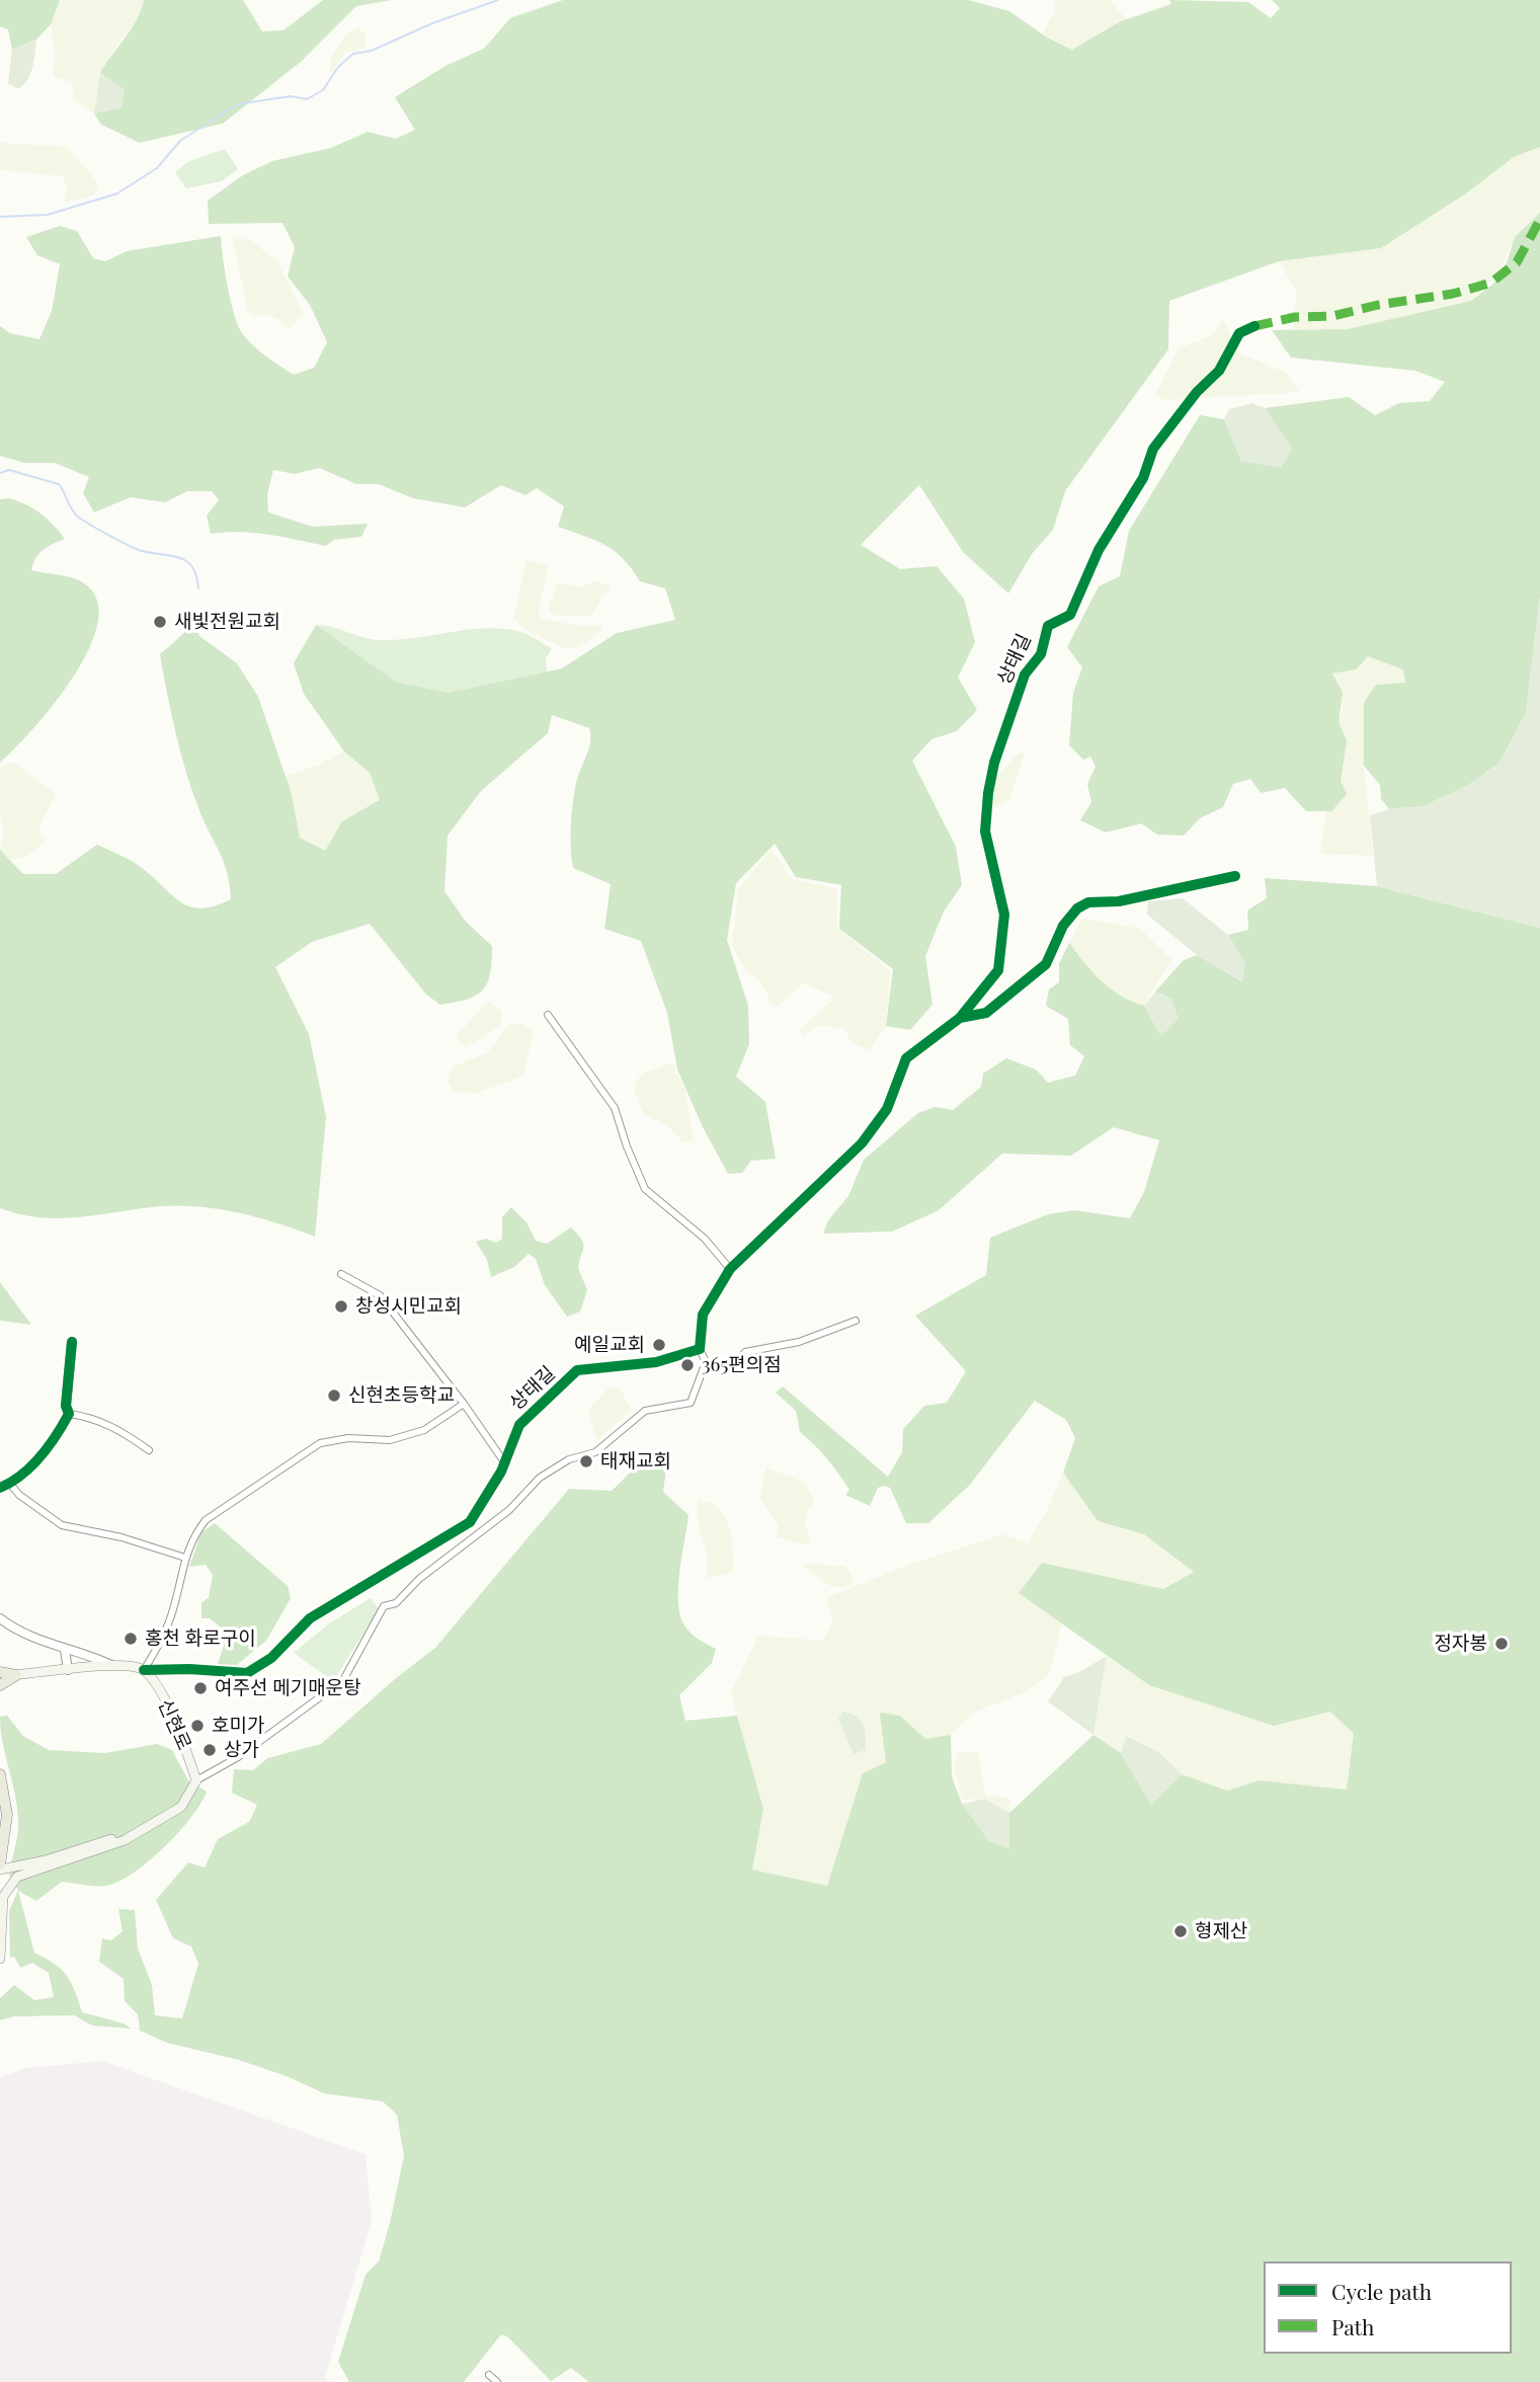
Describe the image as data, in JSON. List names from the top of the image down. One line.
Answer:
{"streets":{"main road":["신현로"],"street":["상태길"]},"crossings":[["상태길","신현로"]],"places":["새빛전원교회","창성시민교회","예일교회","365편의점","신현초등학교","태재교회","홍천 화로구이","정자봉","여주선 메기매운탕","호미가","상가","형제산"],"legend":["Cycle path","Path"]}
